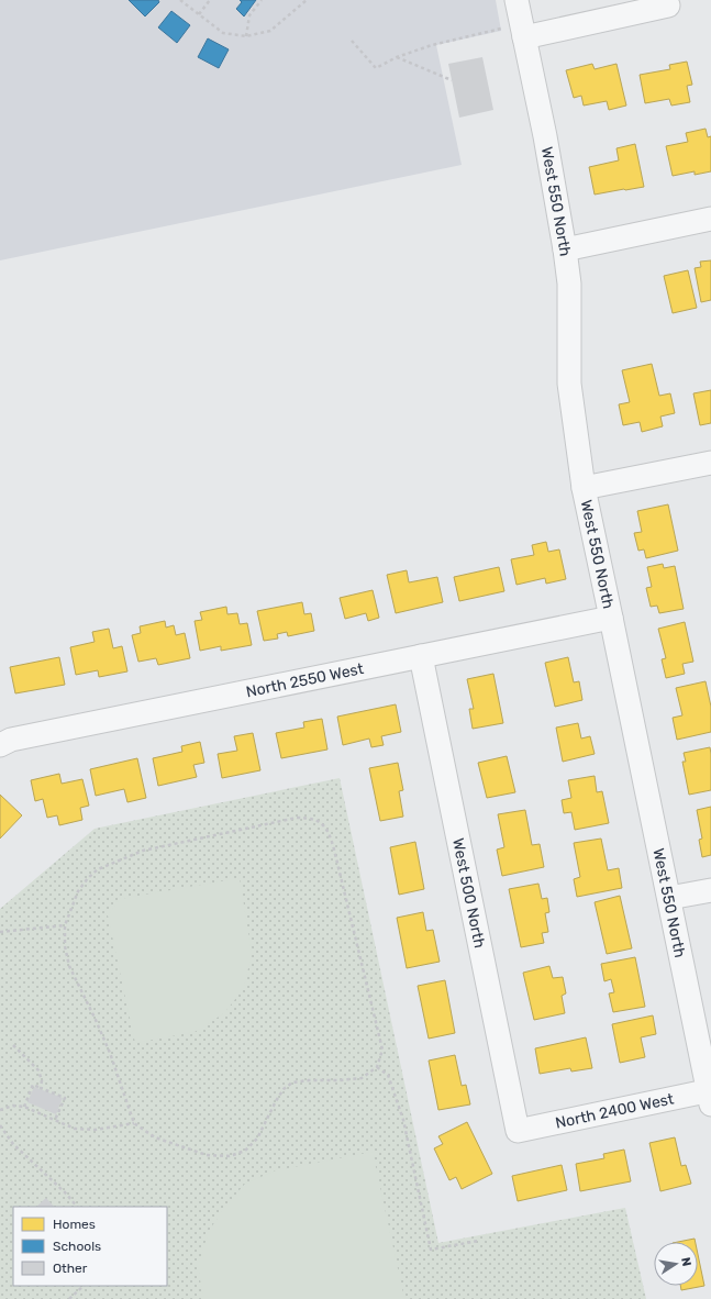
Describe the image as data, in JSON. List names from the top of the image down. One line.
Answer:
{"streets":{"street":["West 550 North","North 2550 West","West 500 North","North 2400 West"]},"crossings":[["West 550 North","North 2550 West"],["West 550 North","North 2400 West"],["North 2550 West","West 500 North"],["West 500 North","North 2400 West"]],"legend":["Homes","Schools","Other"],"north":"right"}
